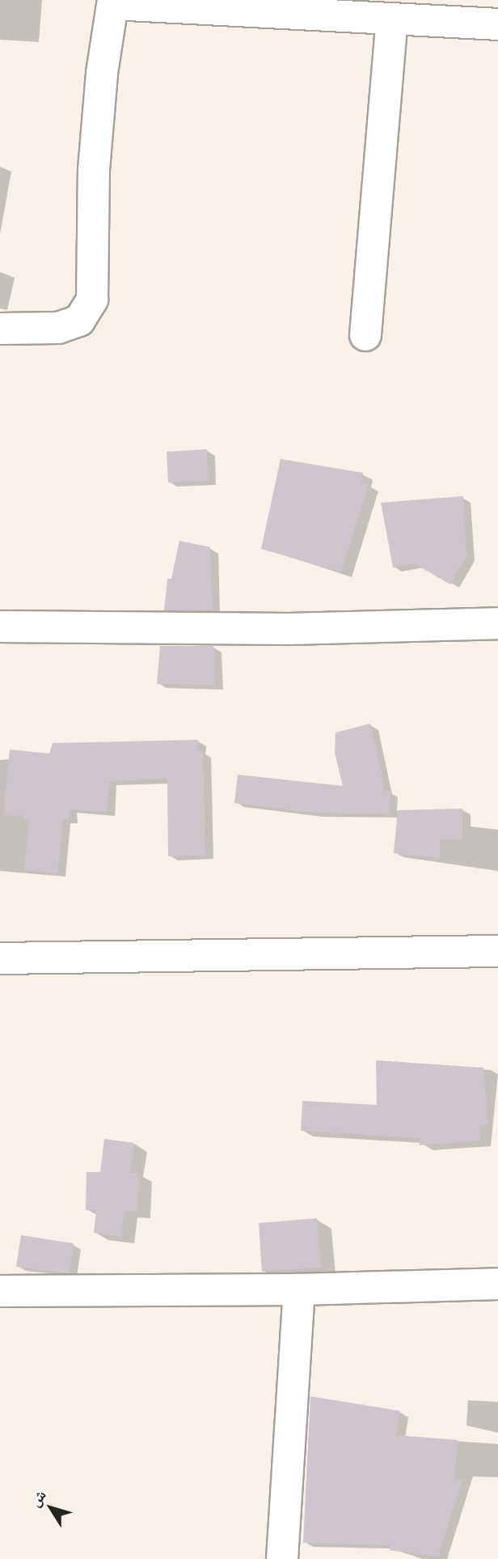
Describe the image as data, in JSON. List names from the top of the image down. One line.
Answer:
{"north":"top left"}
